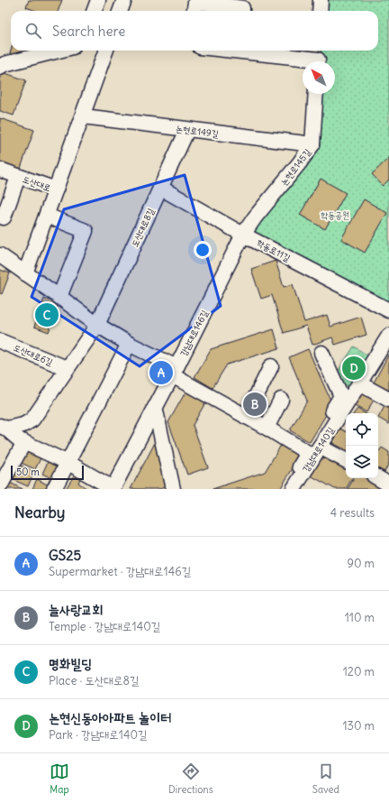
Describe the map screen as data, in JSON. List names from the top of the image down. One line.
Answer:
{"streets":{"street":["논현로149길","논현로145길","도산대로","도산대로8길","학동로11길","강남대로146길","도산대로6길","강남대로140길"]},"crossings":[["논현로149길","논현로145길"],["논현로149길","도산대로8길"],["논현로145길","학동로11길"],["논현로145길","강남대로146길"],["도산대로8길","학동로11길"],["도산대로8길","도산대로6길"],["학동로11길","강남대로146길"]],"parks":["학동공원"],"scale_bar":"50 m","north":"top left","page":{"search":"Search here","pins":["C","D","A","B"],"scale":"50 m","heading":["Nearby","4 results"],"list":[{"mark":"A","name":"GS25","note":"Supermarket · 강남대로146길","value":"90 m"},{"mark":"B","name":"늘사랑교회","note":"Temple · 강남대로140길","value":"110 m"},{"mark":"C","name":"명화빌딩","note":"Place · 도산대로8길","value":"120 m"},{"mark":"D","name":"논현신동아아파트 놀이터","note":"Park · 강남대로140길","value":"130 m"}],"nav":["Map","Directions","Saved"]}}
